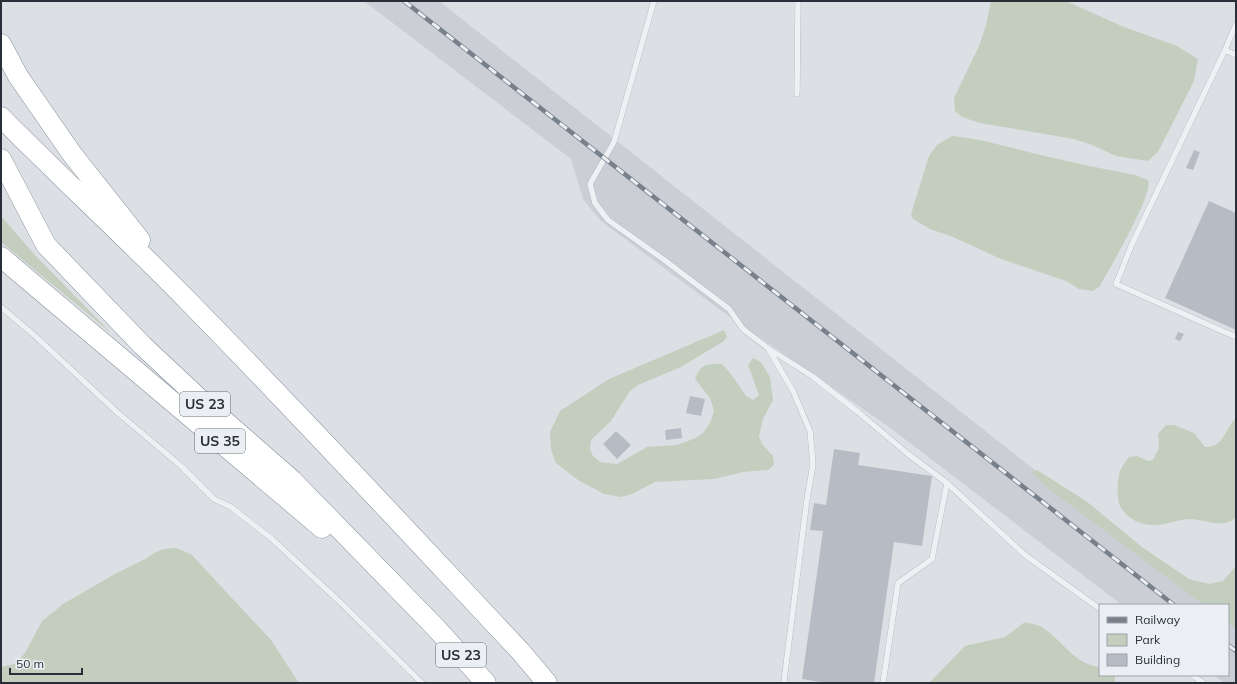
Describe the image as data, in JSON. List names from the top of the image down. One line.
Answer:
{"streets":{"highway":["US 23","US 35"]},"crossings":[["US 23","US 35"]],"legend":["Railway","Park","Building"],"scale_bar":"50 m"}
